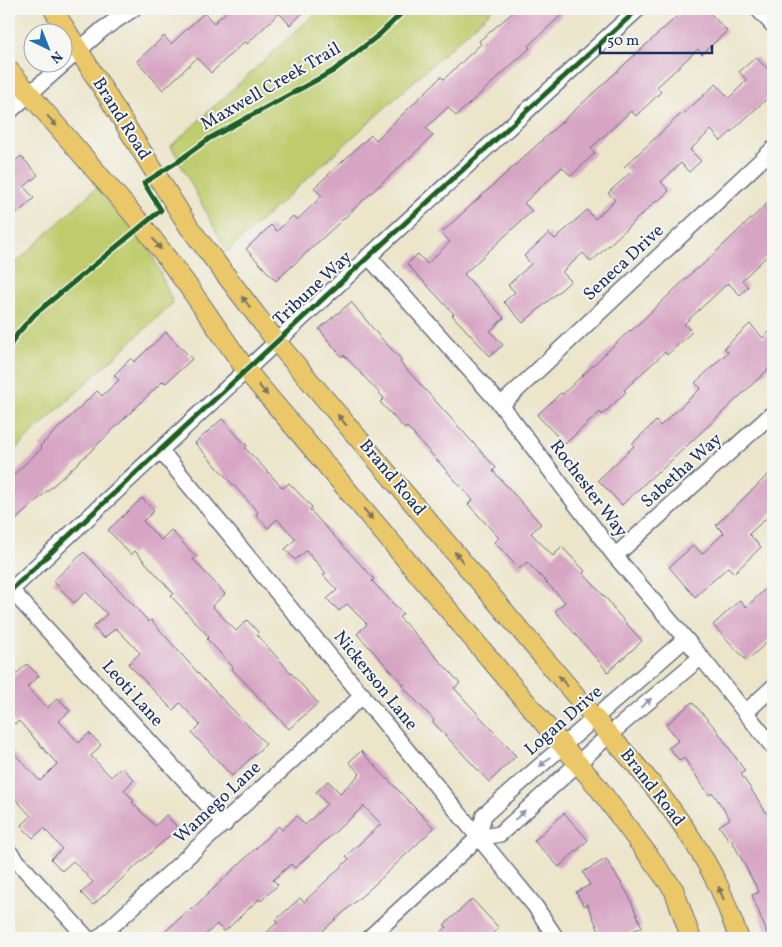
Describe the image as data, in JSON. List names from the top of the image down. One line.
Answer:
{"streets":{"main road":["Brand Road"],"street":["Seneca Drive","Tribune Way","Sabetha Way","Rochester Way","Nickerson Lane","Leoti Lane","Logan Drive","Wamego Lane"],"cycle path":["Maxwell Creek Trail"]},"crossings":[["Brand Road","Tribune Way"],["Brand Road","Logan Drive"],["Seneca Drive","Rochester Way"],["Tribune Way","Rochester Way"],["Tribune Way","Nickerson Lane"],["Tribune Way","Leoti Lane"],["Sabetha Way","Rochester Way"],["Rochester Way","Logan Drive"],["Nickerson Lane","Logan Drive"],["Nickerson Lane","Wamego Lane"],["Leoti Lane","Wamego Lane"]],"scale_bar":"50 m","north":"bottom right"}
